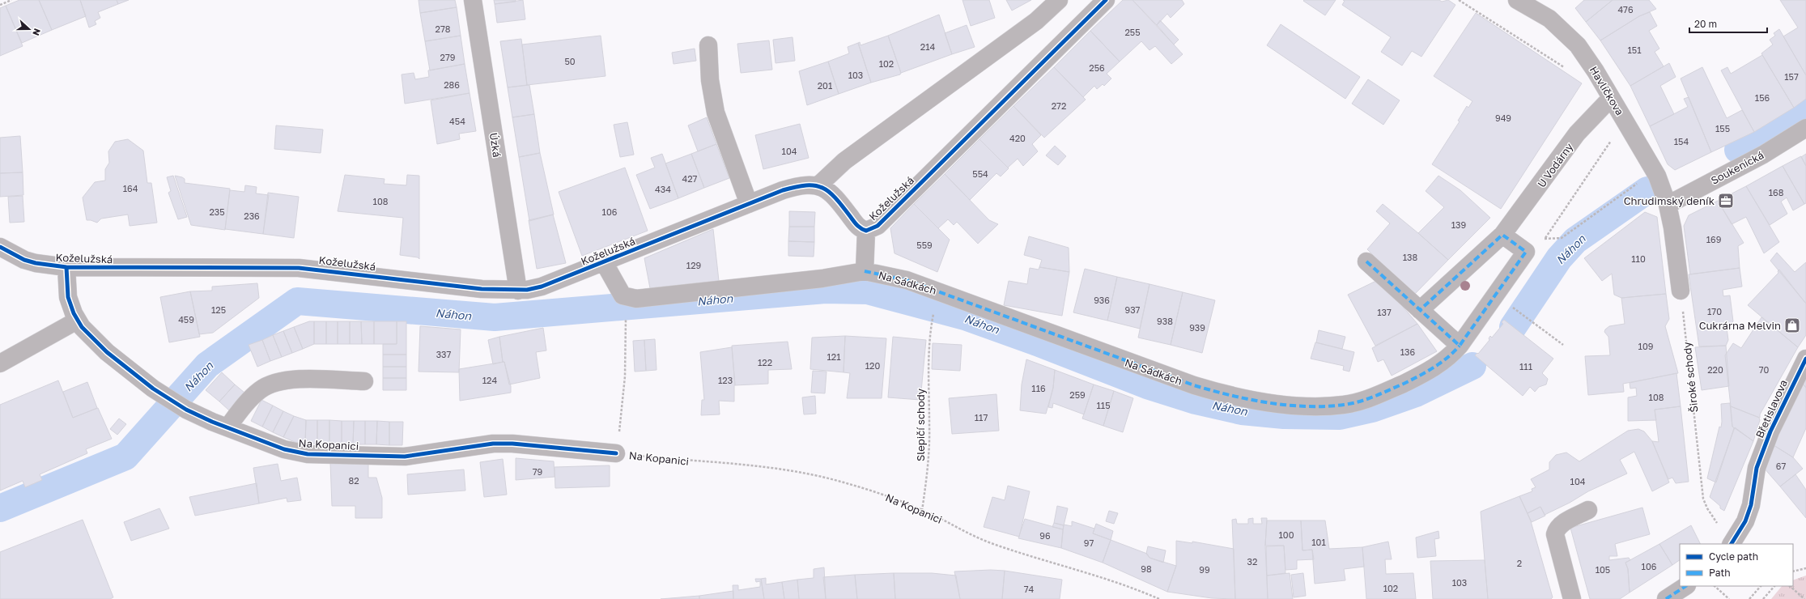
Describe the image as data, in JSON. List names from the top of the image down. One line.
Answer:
{"streets":{"street":["Havlíčkova","Úzká","U Vodárny","Soukenická","Koželužská","Na Sádkách","Břetislavova","Na Kopanici"],"path":["Široké schody","Slepičí schody"]},"crossings":[["Havlíčkova","U Vodárny"],["Havlíčkova","Soukenická"],["Úzká","Koželužská"],["Koželužská","Na Kopanici"],["Široké schody","Břetislavova"],["Slepičí schody","Na Kopanici"]],"water":["Náhon"],"places":{"office":["Chrudimský deník"],"shop":["Cukrárna Melvin"]},"house_numbers":["476","278","255","214","151","279","50","102","256","103","157","286","201","156","272","949","454","155","420","154","104","554","427","164","434","168","108","235","106","236","139","169","559","138","110","129","936","125","937","170","137","459","938","939","109","136","337","121","122","120","111","220","70","124","123","116","259","108","115","117","67","79","82","104","100","96","101","97","32","2","106","98","99","105","103","102","74"],"legend":["Cycle path","Path"],"scale_bar":"20 m","north":"right"}
